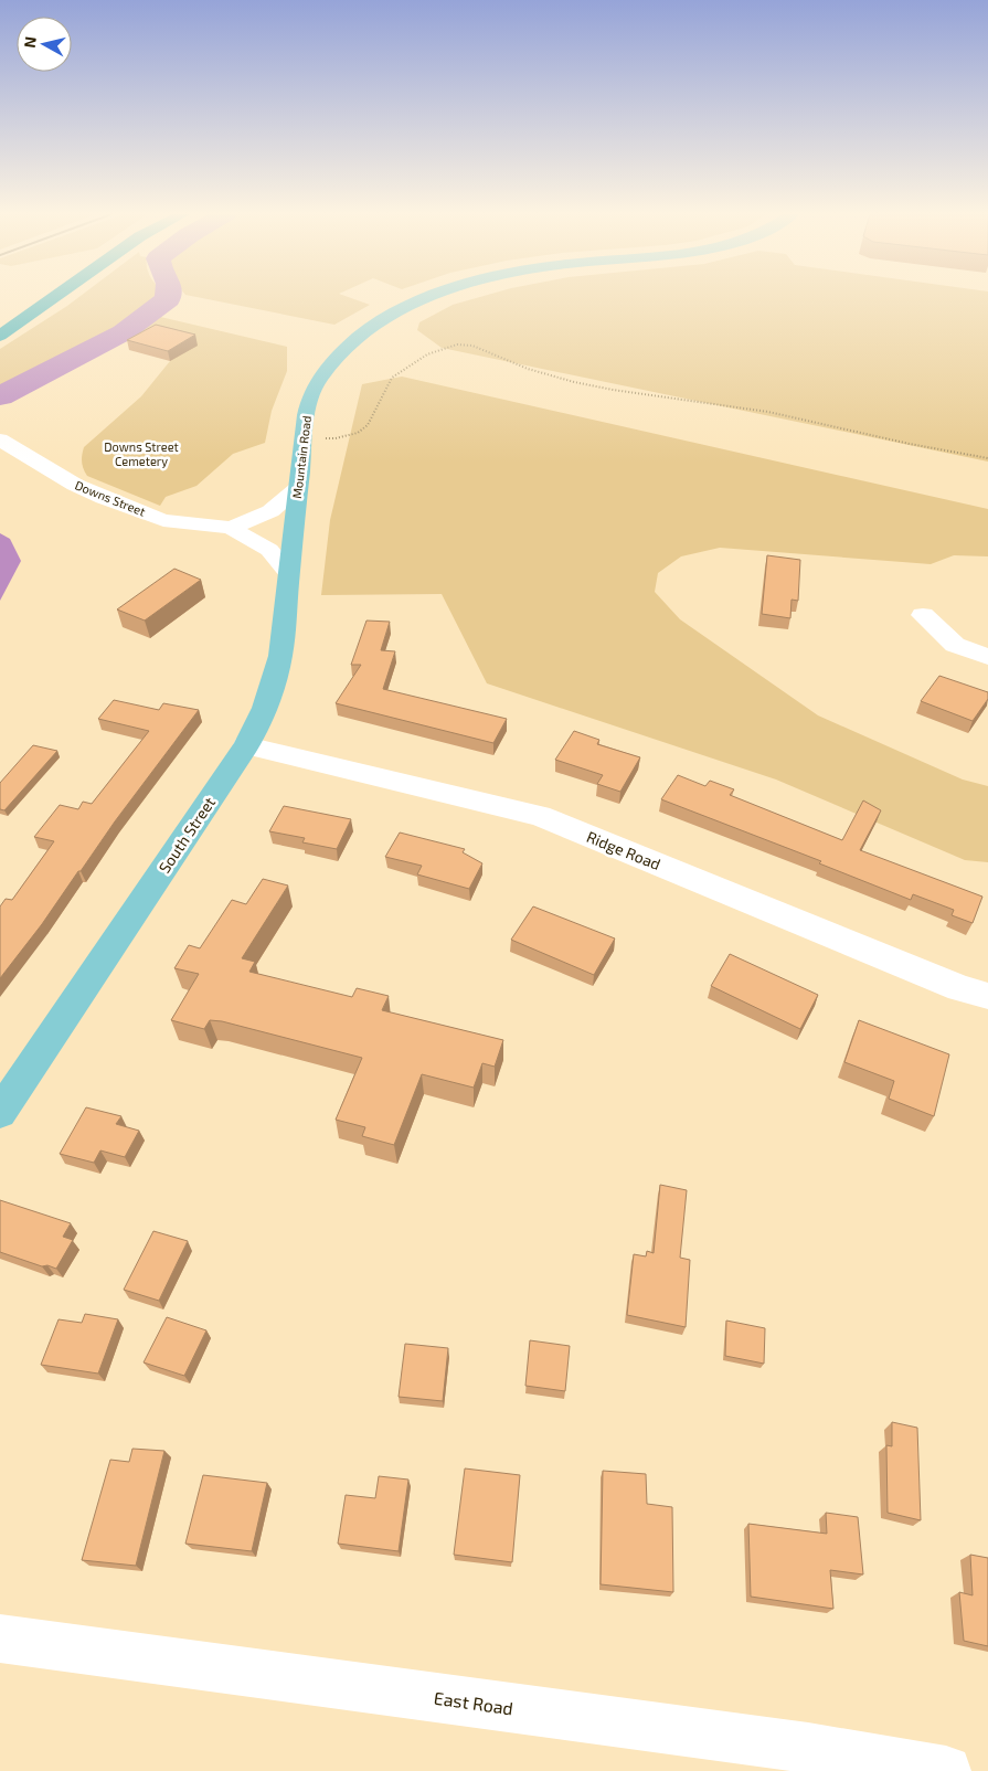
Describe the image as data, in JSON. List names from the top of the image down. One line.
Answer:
{"streets":{"main road":["Mountain Road","South Street"],"street":["Downs Street","Ridge Road","East Road"]},"crossings":[["Mountain Road","Downs Street"],["Mountain Road","South Street"],["Downs Street","South Street"],["South Street","Ridge Road"]],"parks":["Downs Street Cemetery"],"north":"left"}
